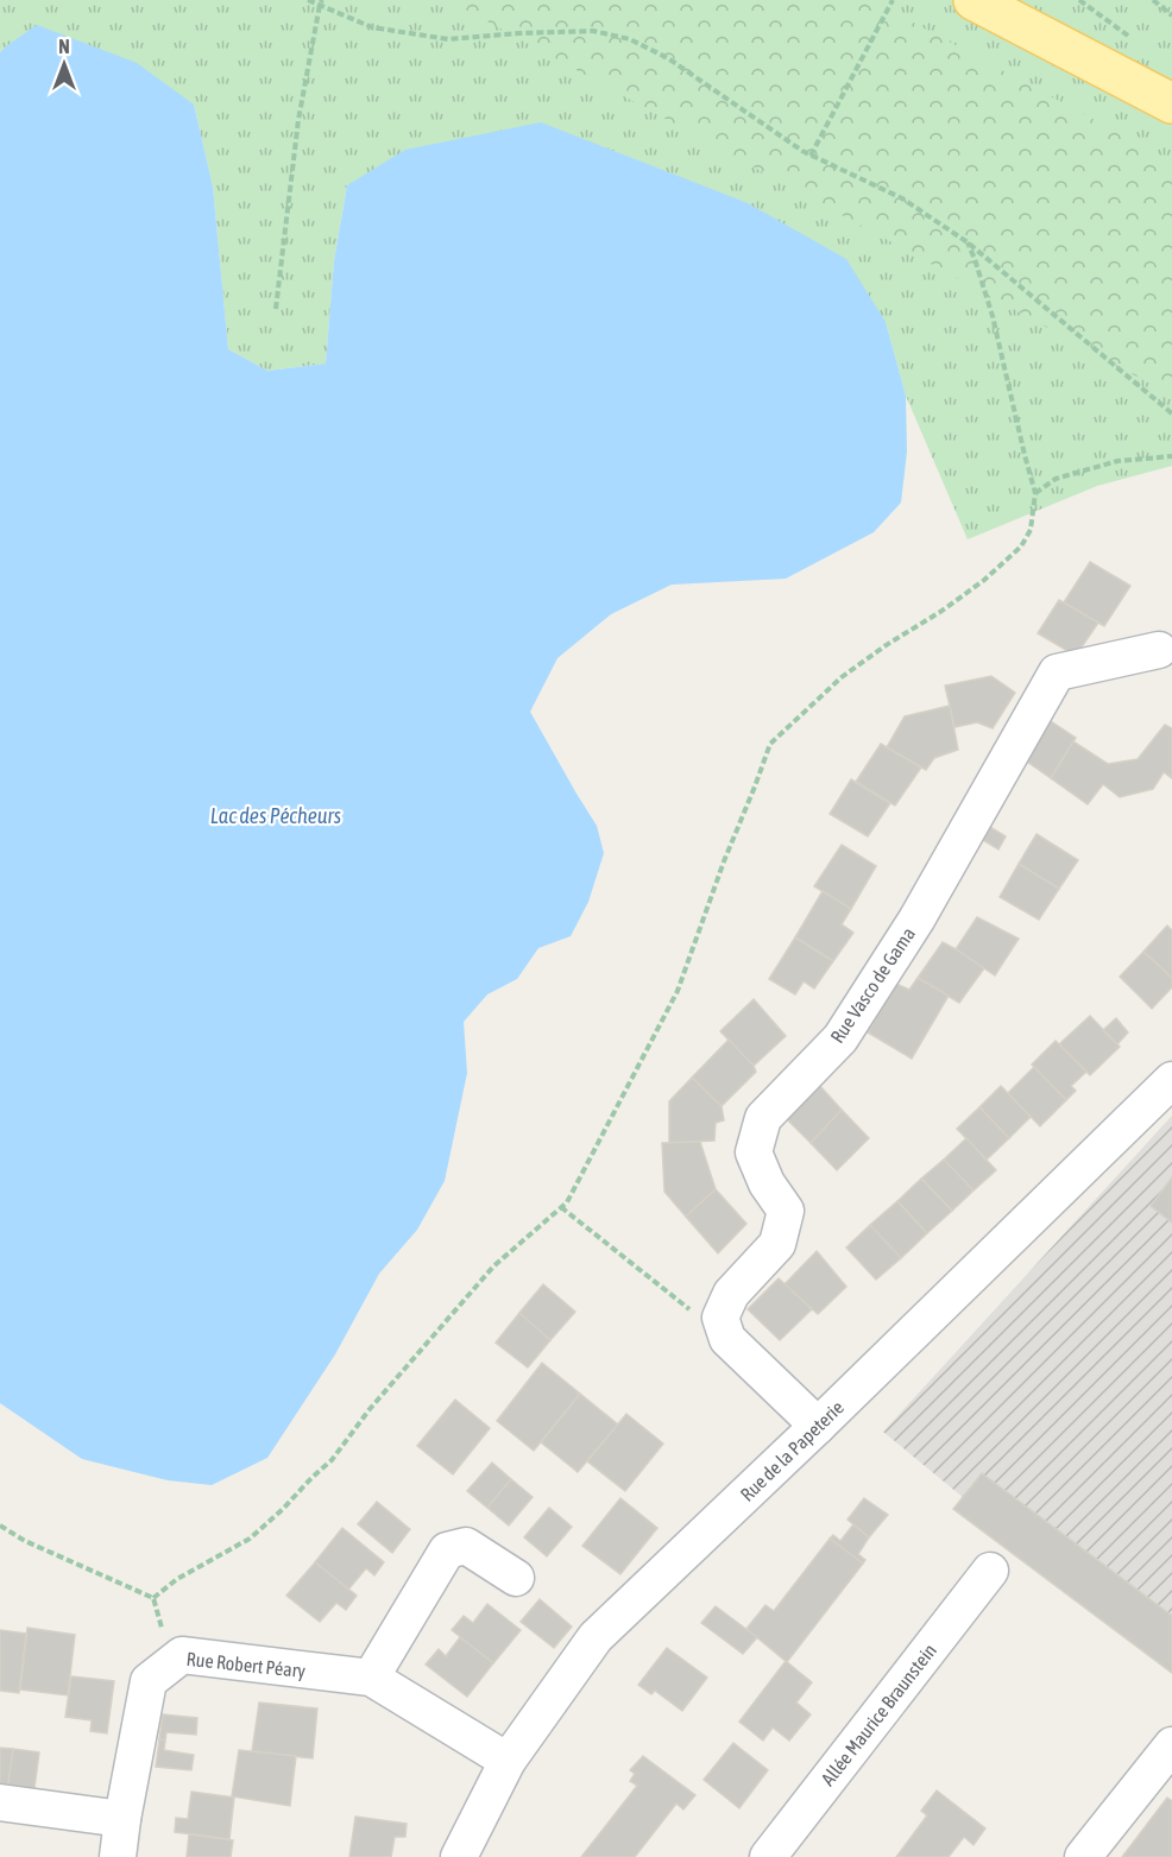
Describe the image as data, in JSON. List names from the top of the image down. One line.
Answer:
{"streets":{"street":["Rue Vasco de Gama","Rue de la Papeterie","Rue Robert Péary","Allée Maurice Braunstein"]},"crossings":[["Rue de la Papeterie","Rue Robert Péary"]],"water":["Lac des Pécheurs"],"north":"top"}
